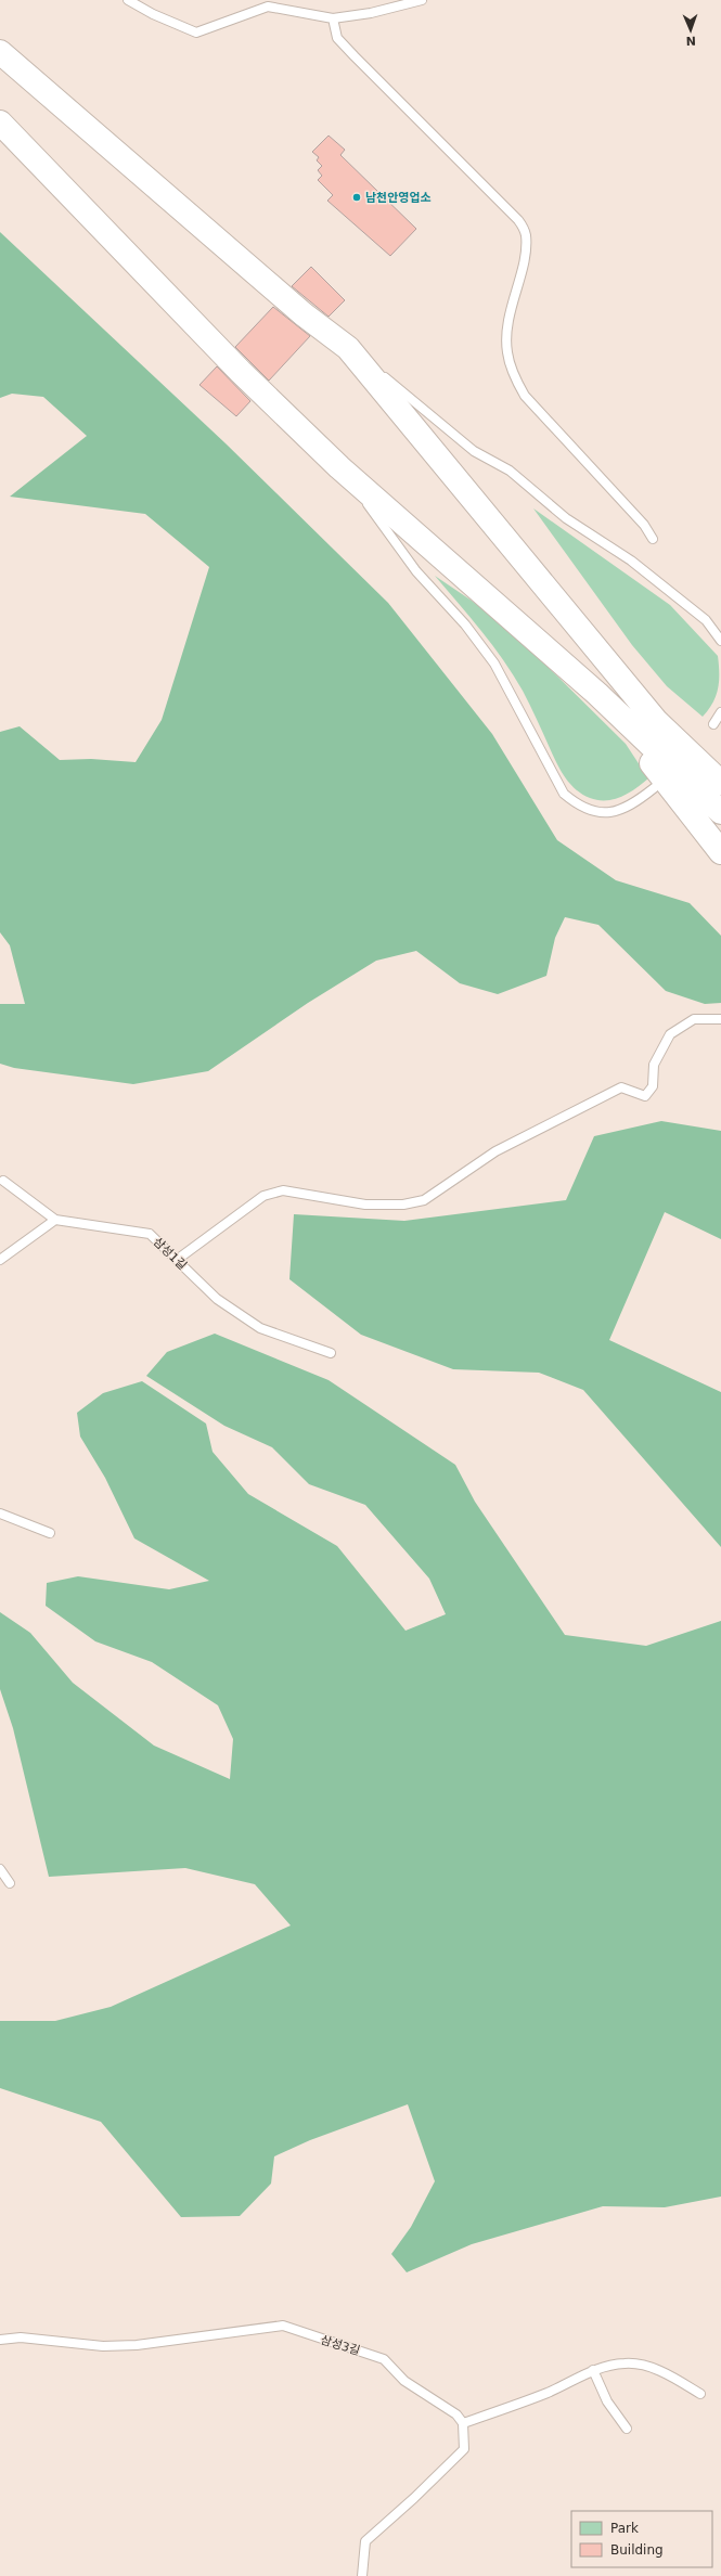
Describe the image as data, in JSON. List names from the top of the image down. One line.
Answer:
{"streets":{"lane":["삼성1길","삼성3길"]},"places":["남천안영업소"],"legend":["Park","Building"],"north":"bottom"}
